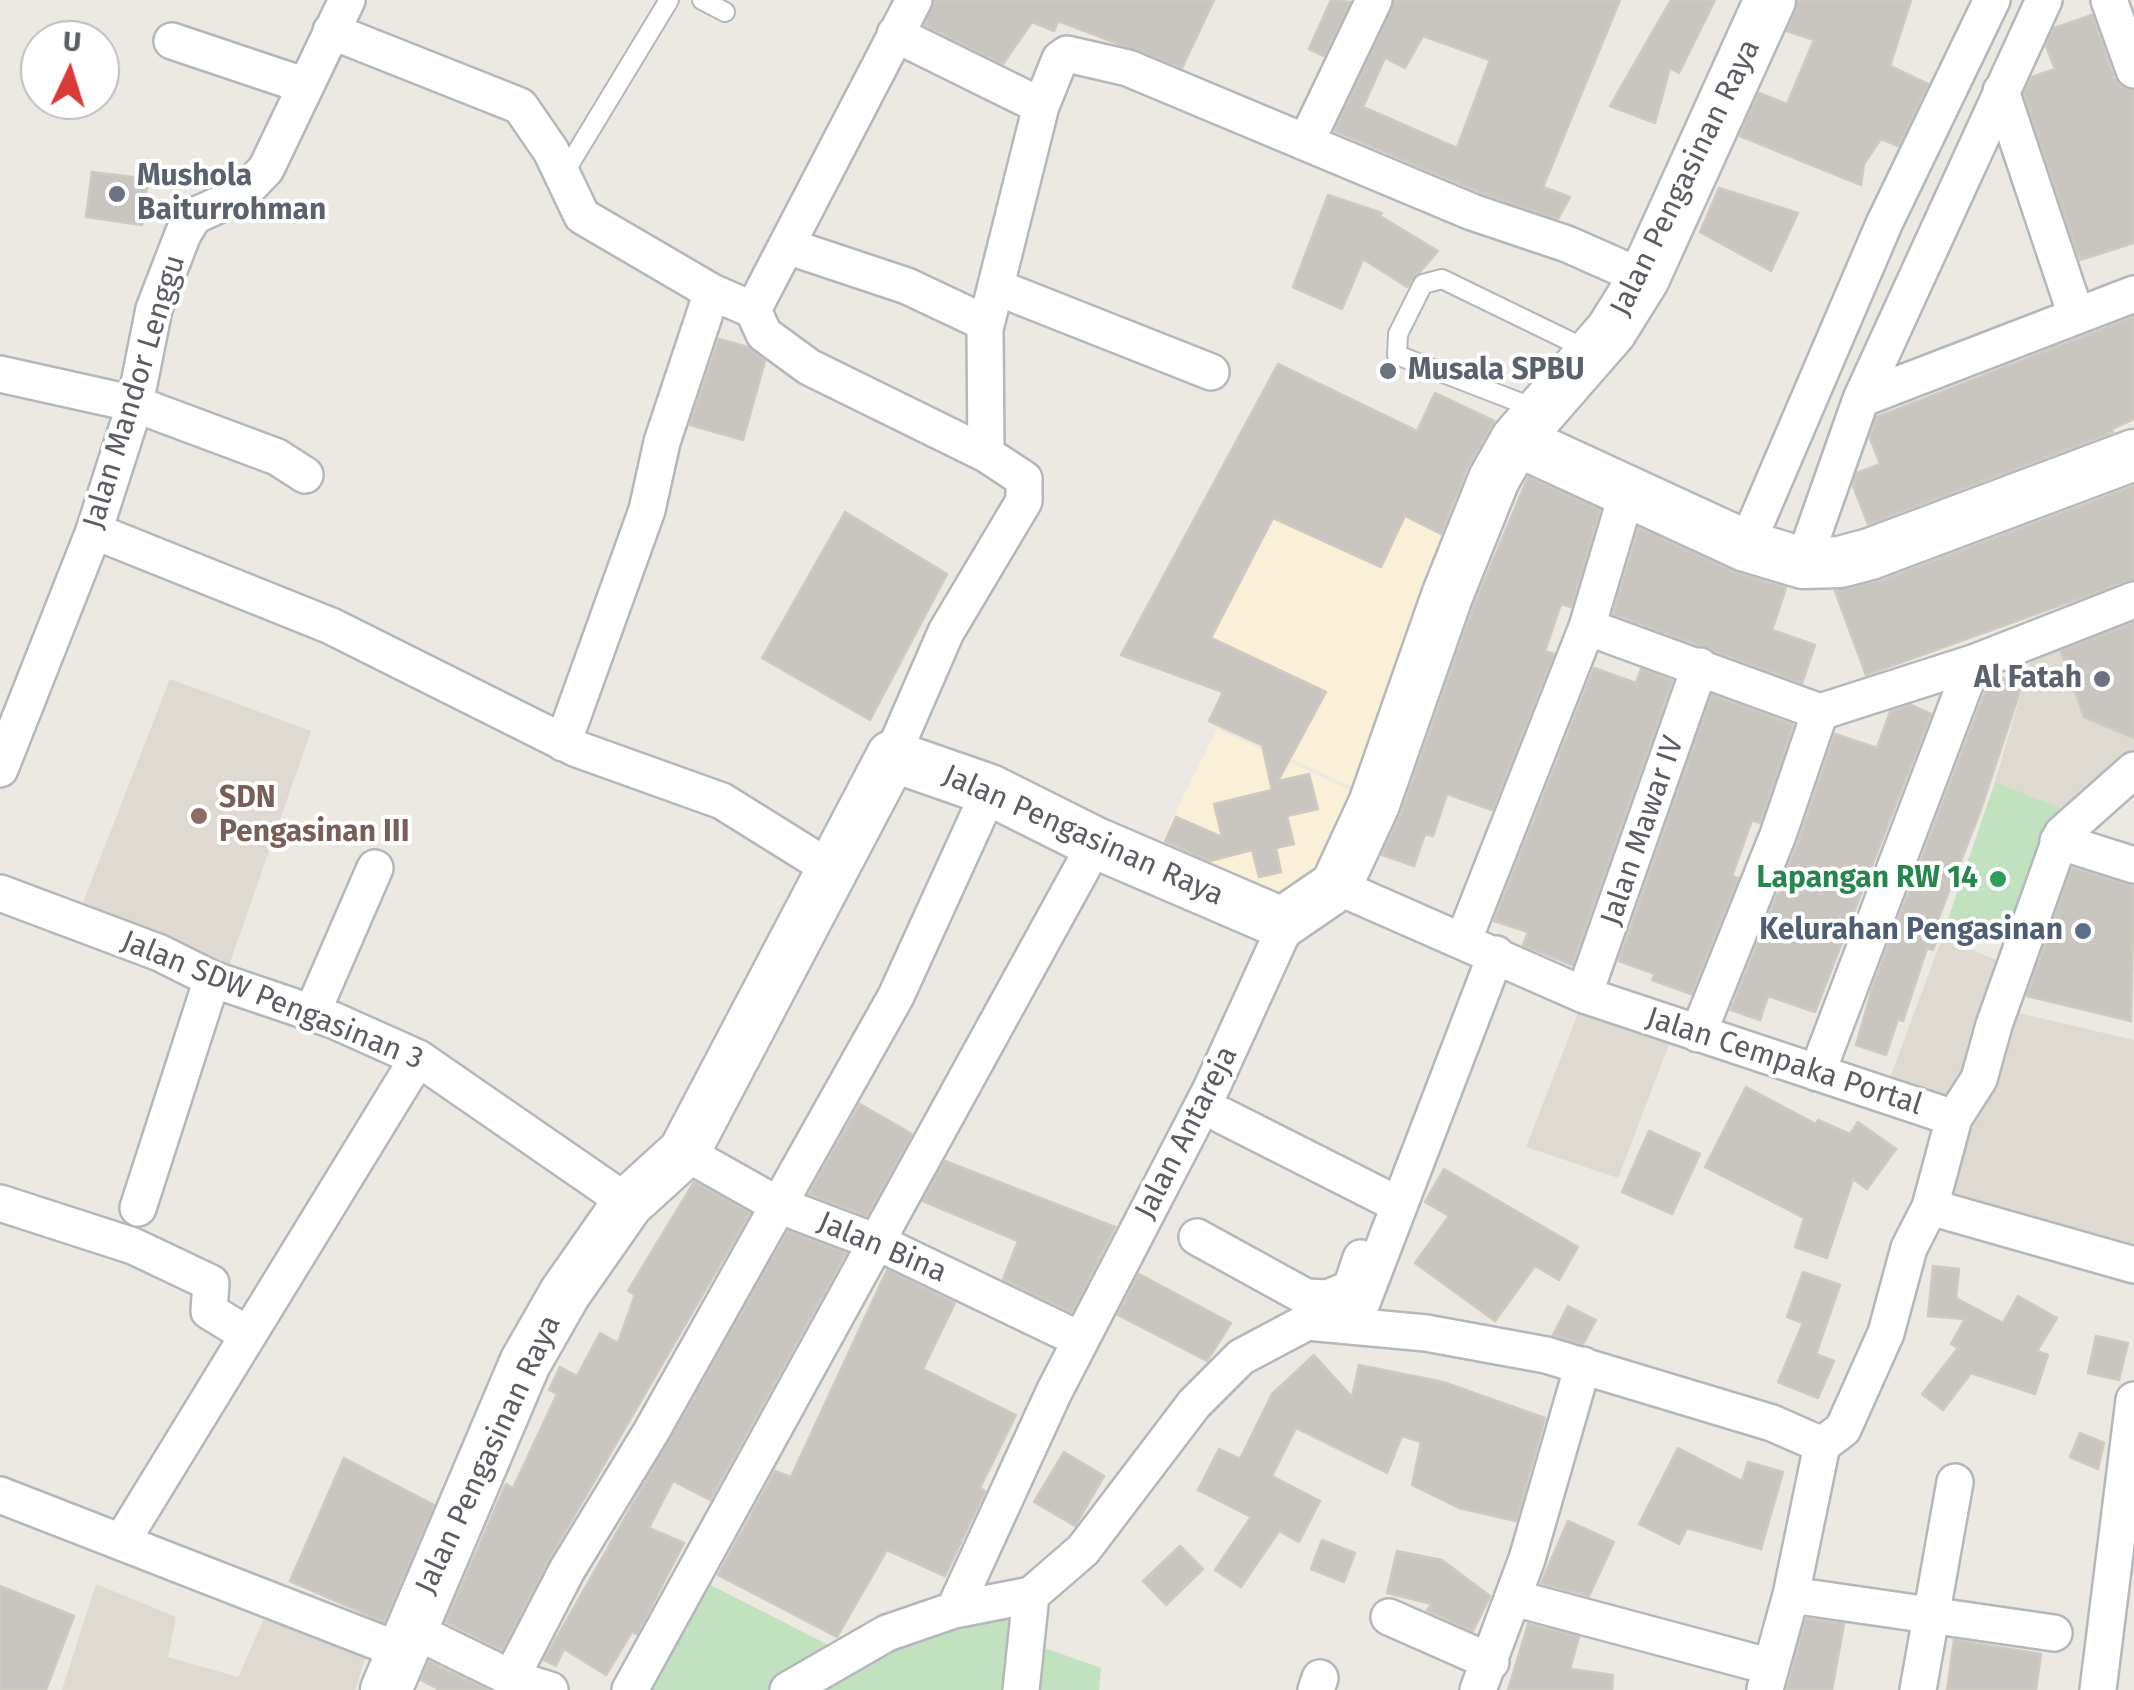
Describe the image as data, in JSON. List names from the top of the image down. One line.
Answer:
{"streets":{"street":["Jalan Pengasinan Raya","Jalan Mandor Lenggu","Jalan Mawar IV","Jalan SDW Pengasinan 3","Jalan Cempaka Portal","Jalan Antareja","Jalan Bina"]},"crossings":[["Jalan Pengasinan Raya","Jalan SDW Pengasinan 3"],["Jalan Pengasinan Raya","Jalan Cempaka Portal"],["Jalan Pengasinan Raya","Jalan Antareja"],["Jalan Pengasinan Raya","Jalan Bina"],["Jalan Mawar IV","Jalan Cempaka Portal"],["Jalan Antareja","Jalan Bina"]],"places":["Mushola Baiturrohman","Musala SPBU","Al Fatah","SDN Pengasinan III","Lapangan RW 14","Kelurahan Pengasinan"],"north":"top"}
